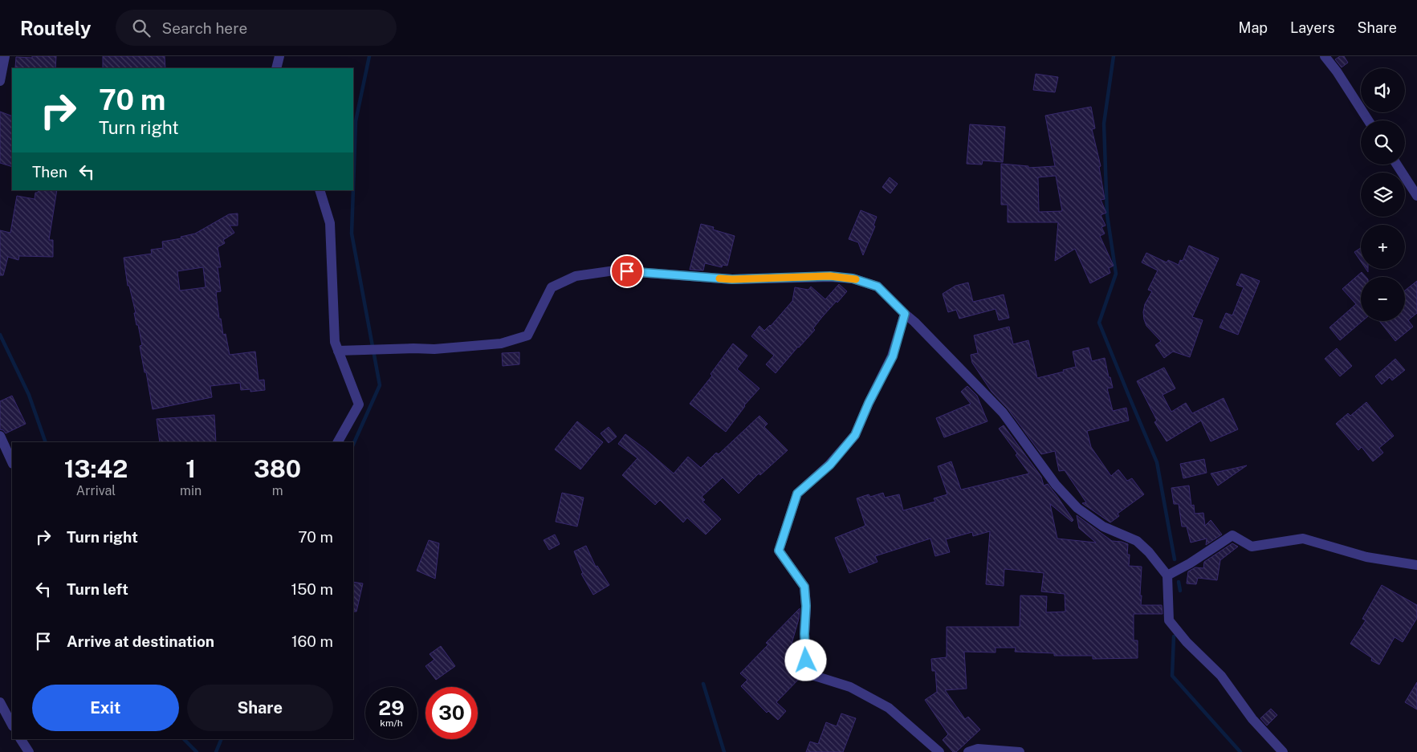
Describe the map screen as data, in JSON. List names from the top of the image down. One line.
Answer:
{"page":{"header":"Routely","search":"Search here","nav":["Map","Layers","Share"],"map_buttons":["+","−"],"turn":["70 m","Turn right"],"then":"Then","eta":["13:42","Arrival","1","min","380","m"],"list":[{"name":"Turn right","value":"70 m"},{"name":"Turn left","value":"150 m"},{"name":"Arrive at destination","value":"160 m"}],"buttons":["Exit","Share"],"speed":"29 km/h","limit":"30"}}
